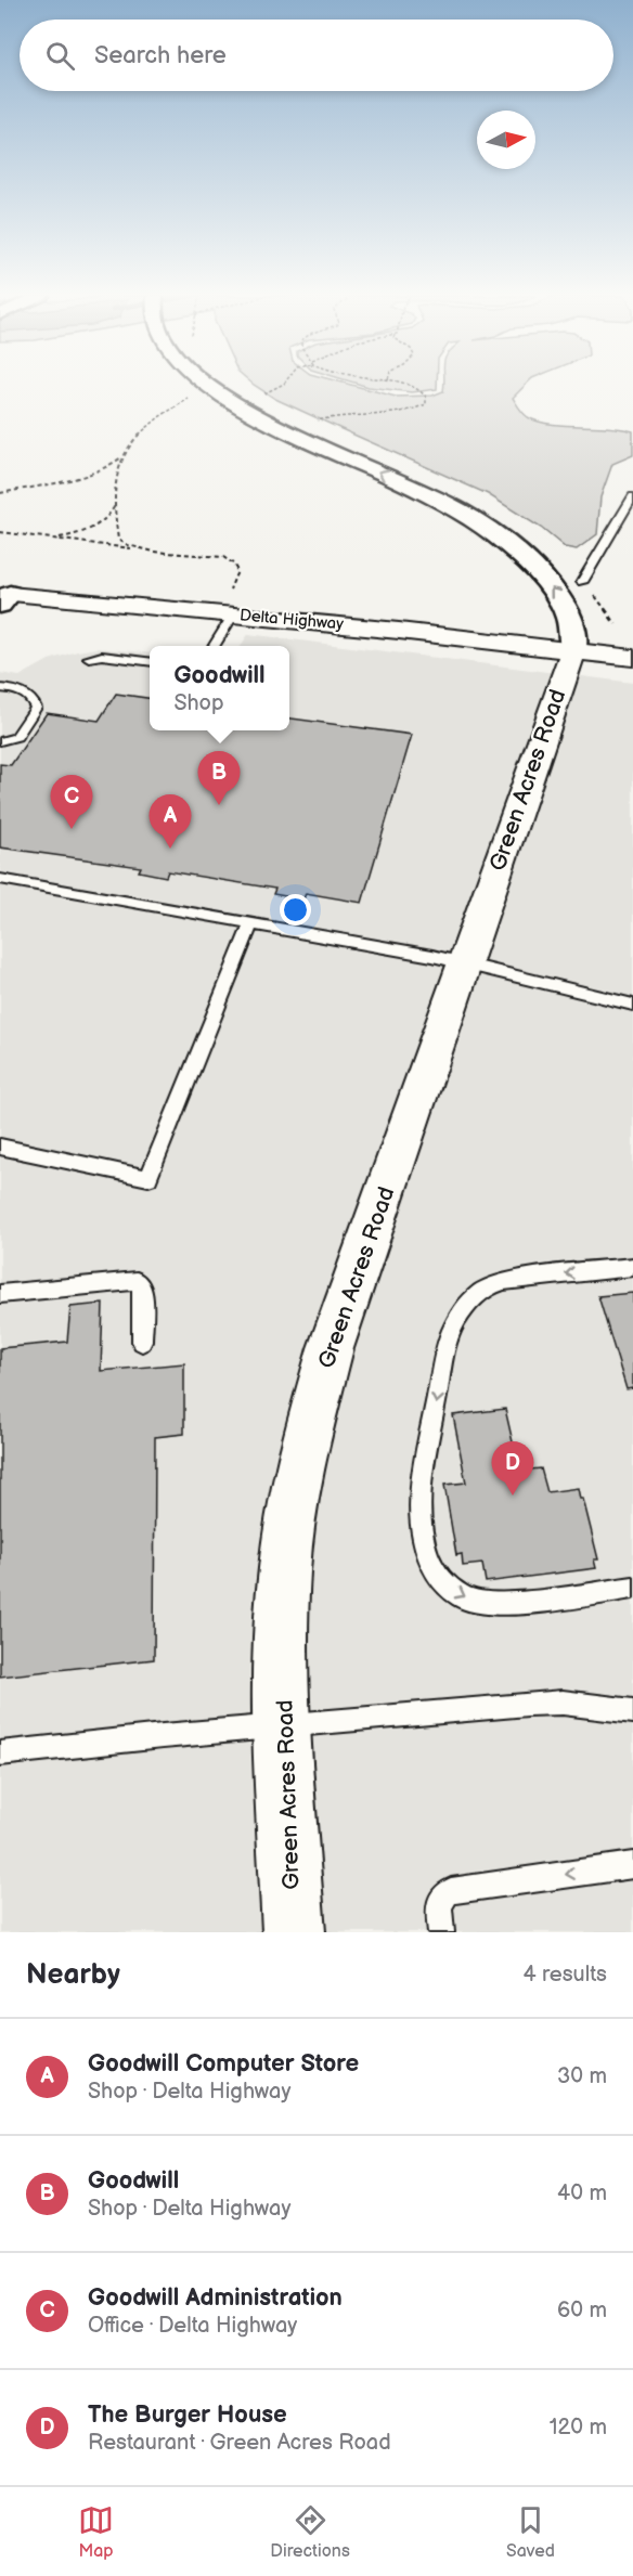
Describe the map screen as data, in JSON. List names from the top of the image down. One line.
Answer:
{"streets":{"street":["Delta Highway","Green Acres Road"]},"crossings":[["Delta Highway","Green Acres Road"]],"north":"right","page":{"search":"Search here","popup":["Goodwill","Shop"],"pins":["B","C","A","D"],"heading":["Nearby","4 results"],"list":[{"mark":"A","name":"Goodwill Computer Store","note":"Shop · Delta Highway","value":"30 m"},{"mark":"B","name":"Goodwill","note":"Shop · Delta Highway","value":"40 m"},{"mark":"C","name":"Goodwill Administration","note":"Office · Delta Highway","value":"60 m"},{"mark":"D","name":"The Burger House","note":"Restaurant · Green Acres Road","value":"120 m"}],"nav":["Map","Directions","Saved"]}}
